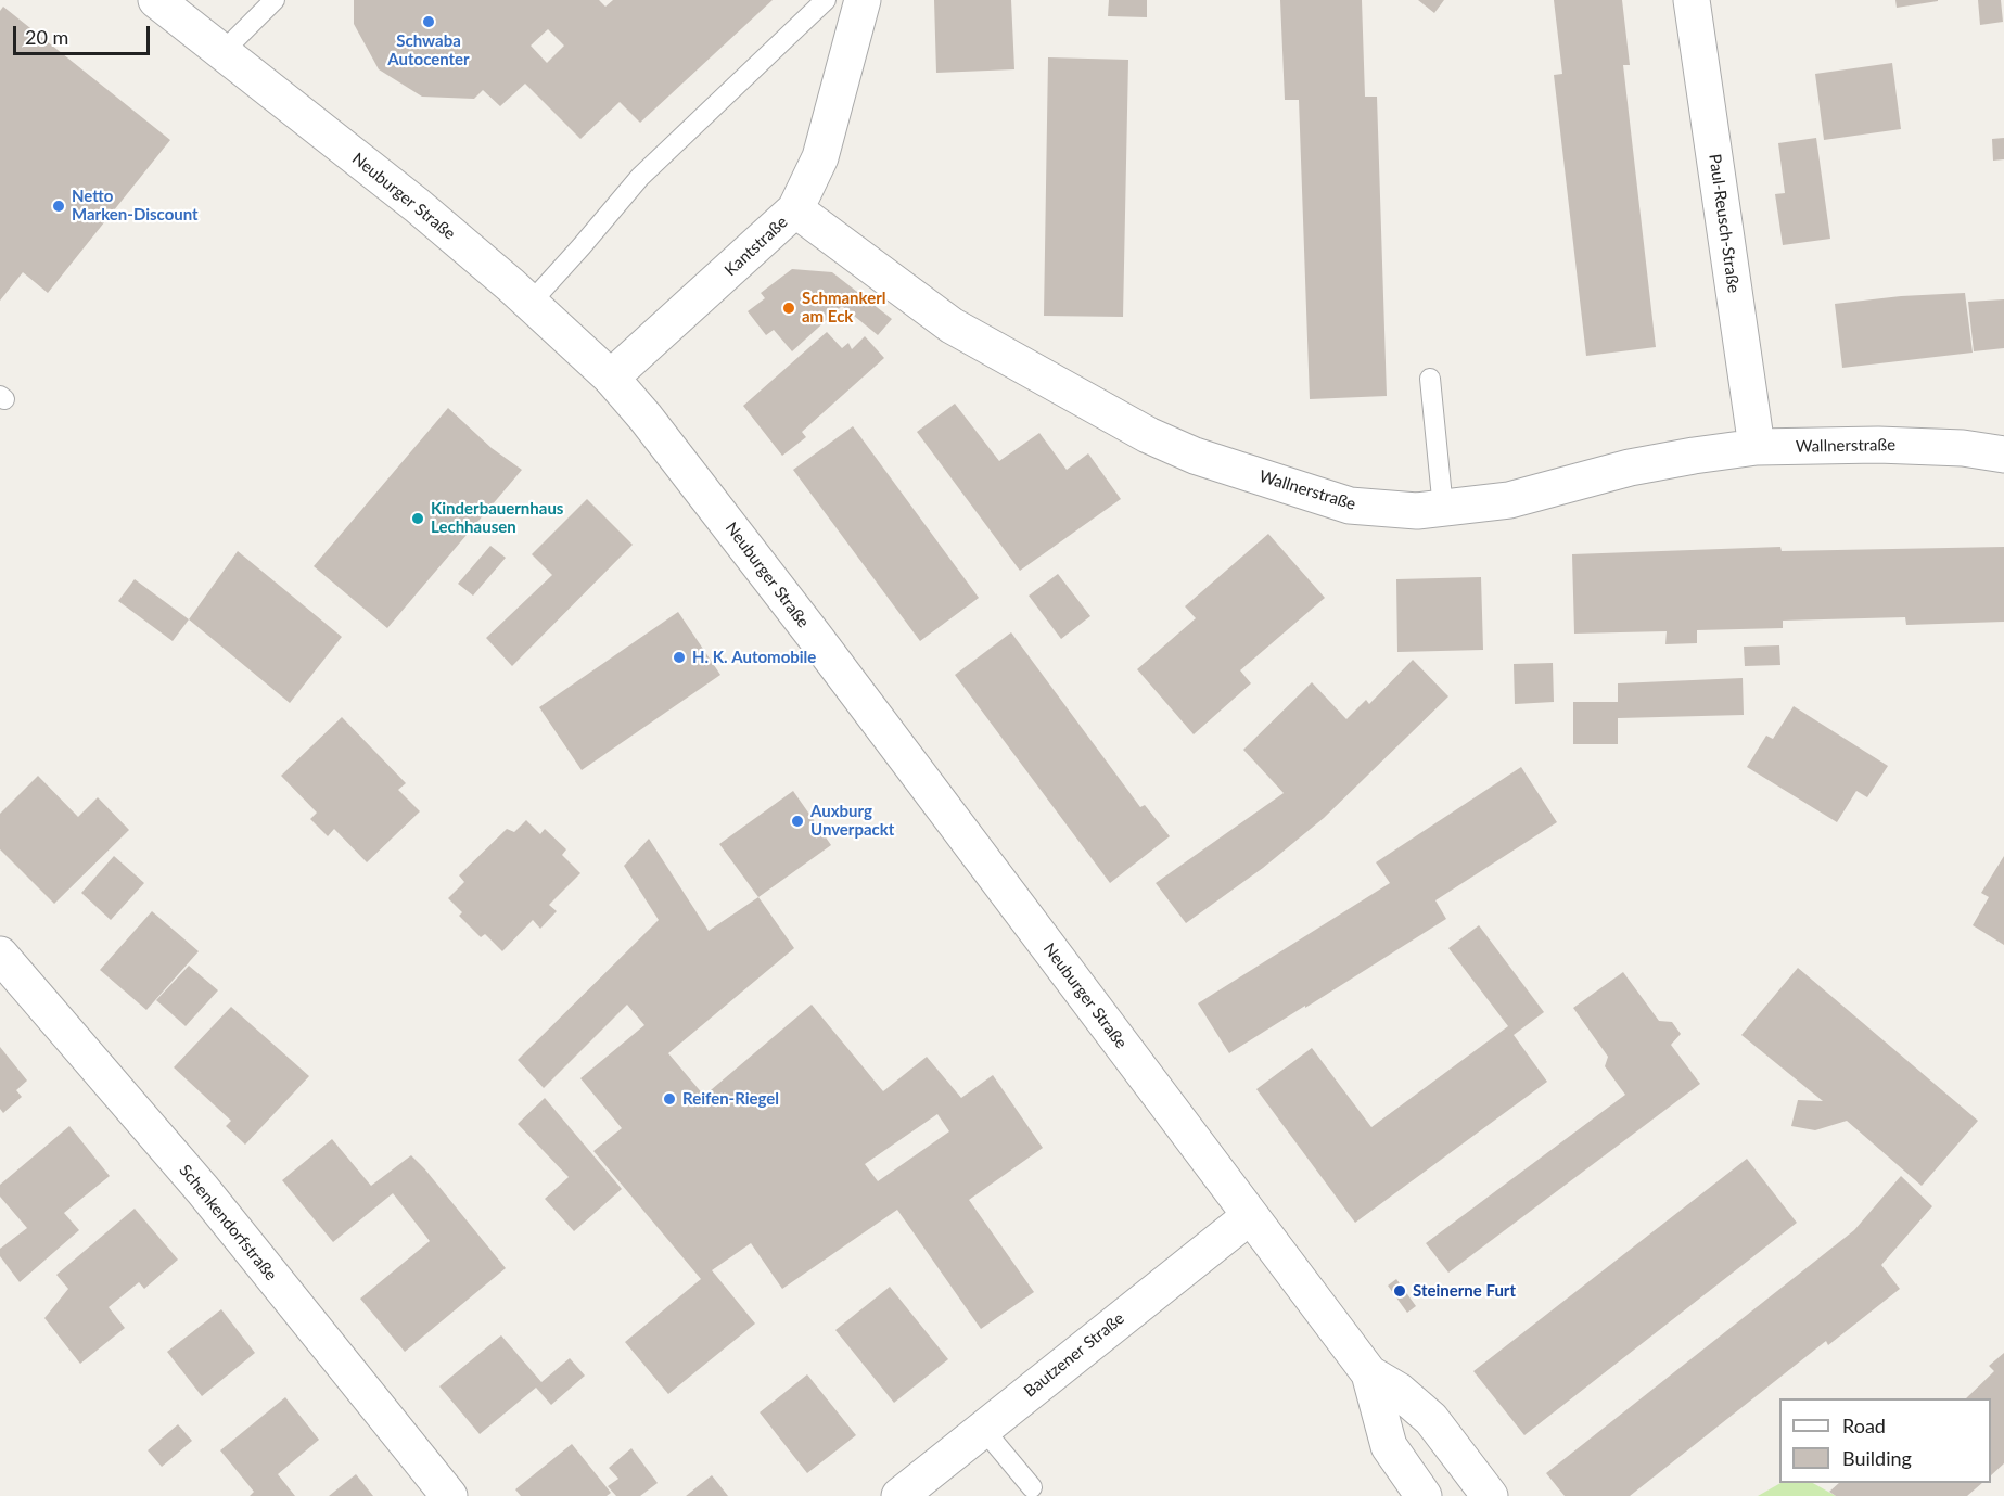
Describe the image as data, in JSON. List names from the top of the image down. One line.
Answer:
{"streets":{"street":["Neuburger Straße","Paul-Reusch-Straße","Kantstraße","Wallnerstraße","Schenkendorfstraße","Bautzener Straße"]},"crossings":[["Neuburger Straße","Kantstraße"],["Neuburger Straße","Bautzener Straße"],["Paul-Reusch-Straße","Wallnerstraße"],["Kantstraße","Wallnerstraße"]],"places":["Schwaba Autocenter","Netto Marken-Discount","Schmankerl am Eck","Kinderbauernhaus Lechhausen","H. K. Automobile","Auxburg Unverpackt","Reifen-Riegel","Steinerne Furt"],"legend":["Road","Building"],"scale_bar":"20 m"}
